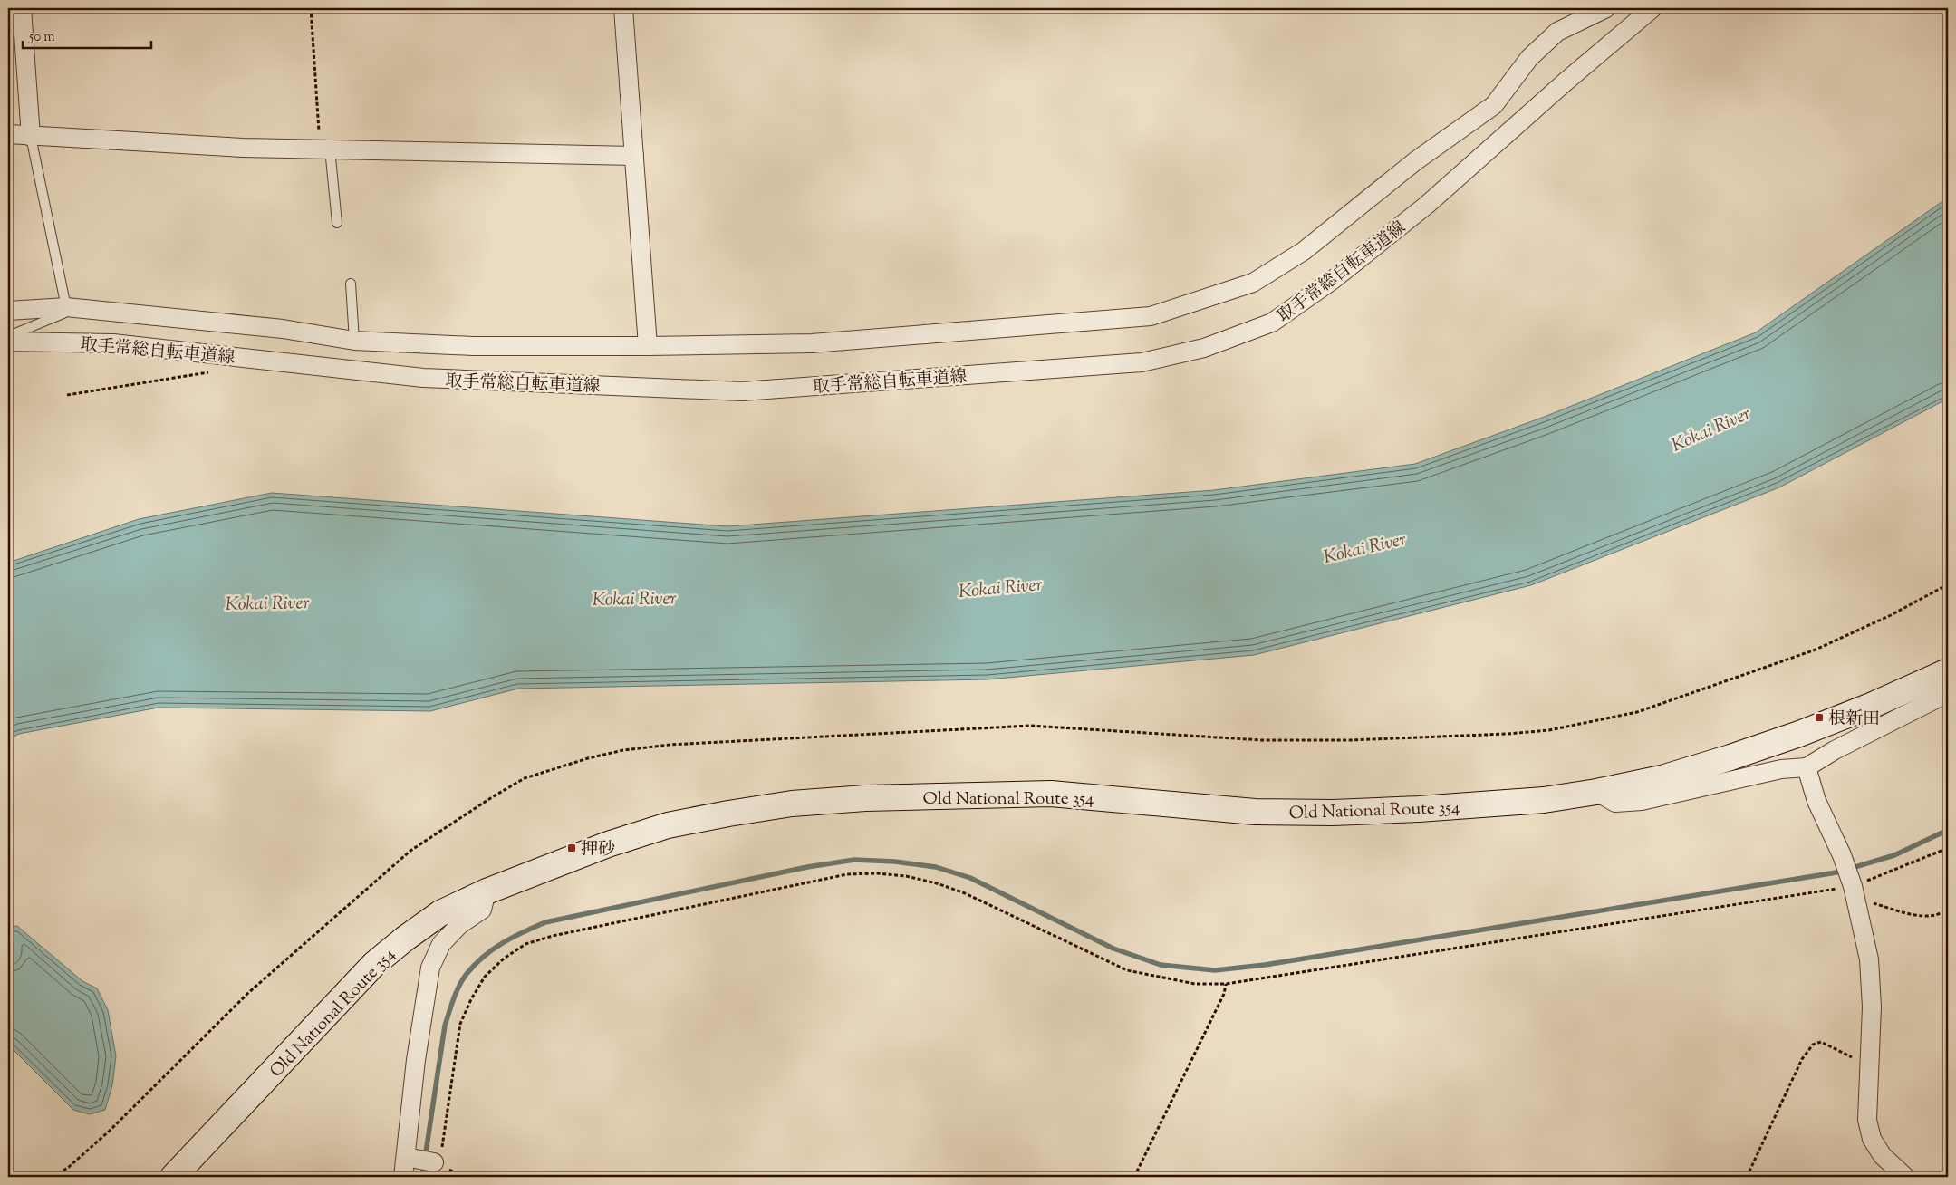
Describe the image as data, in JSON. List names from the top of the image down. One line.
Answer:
{"streets":{"street":["取手常総自転車道線","Old National Route 354"]},"water":["Kokai River"],"places":{"transit":["根新田","押砂"]},"scale_bar":"50 m"}
